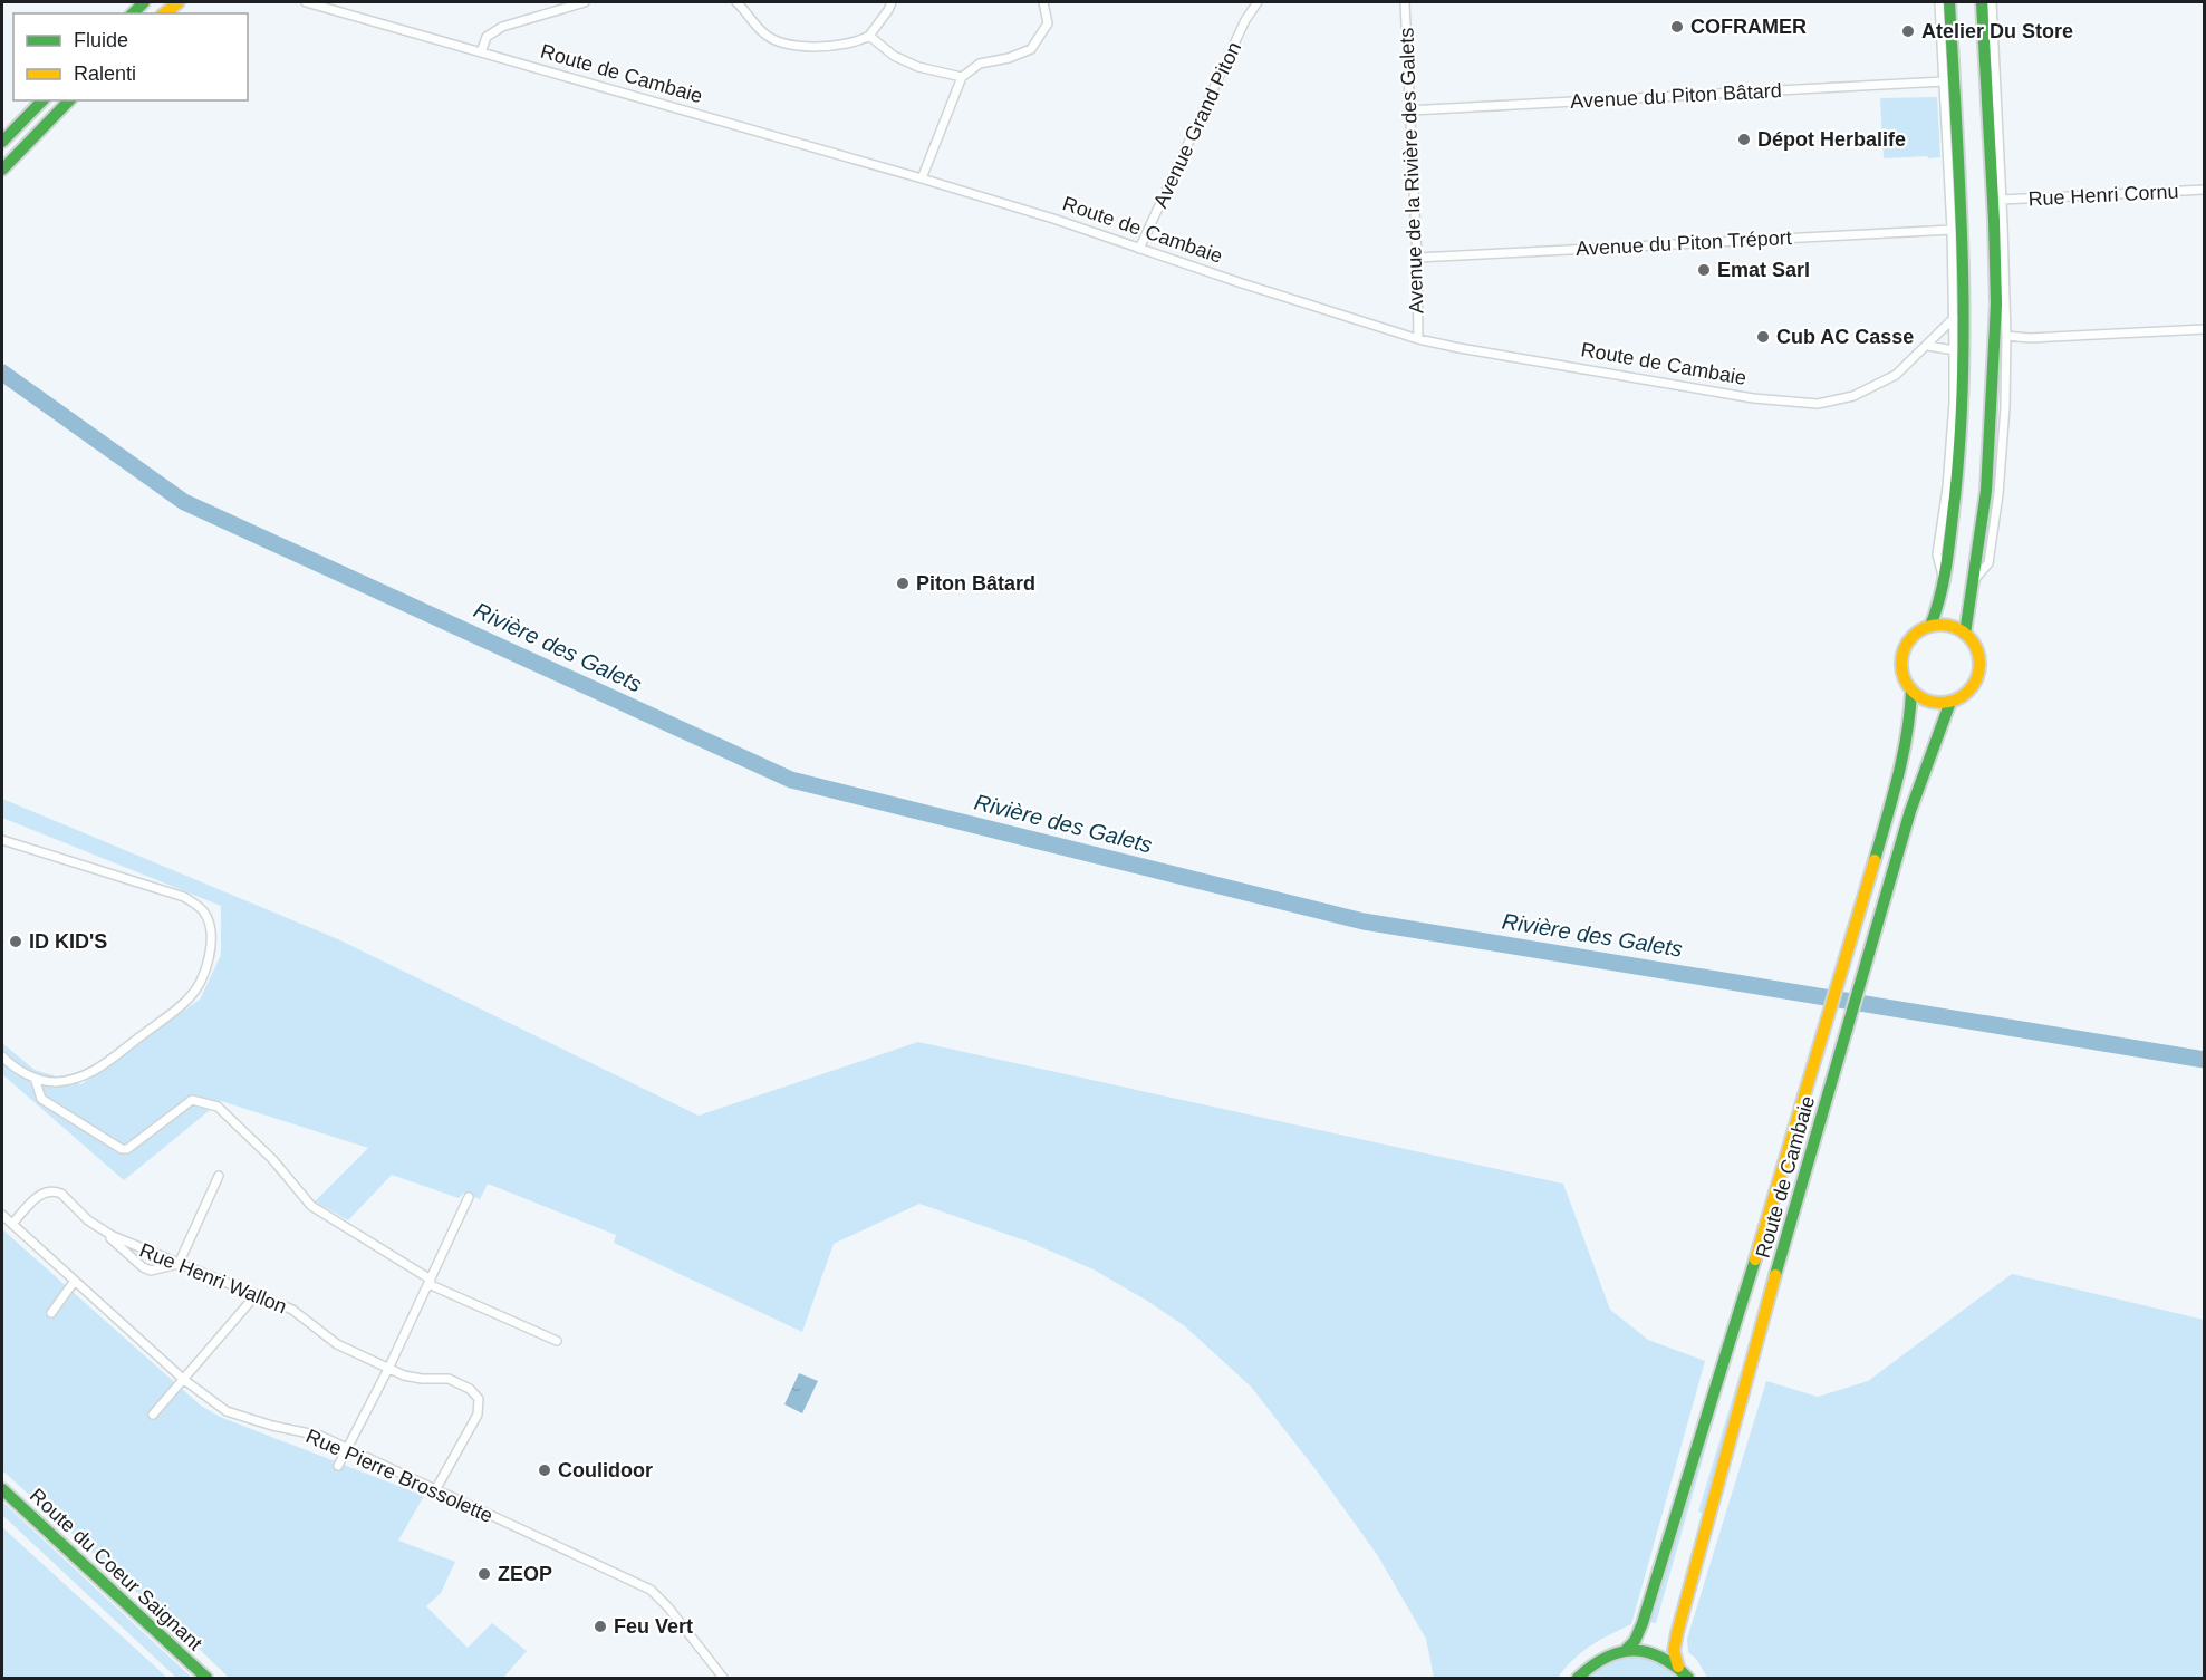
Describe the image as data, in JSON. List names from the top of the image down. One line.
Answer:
{"streets":{"main road":["Route de Cambaie","Route du Coeur Saignant"],"street":["Avenue du Piton Bâtard","Avenue Grand Piton","Avenue de la Rivière des Galets","Rue Henri Cornu","Avenue du Piton Tréport","Rue Henri Wallon","Rue Pierre Brossolette"]},"crossings":[["Route de Cambaie","Avenue Grand Piton"],["Route de Cambaie","Avenue de la Rivière des Galets"],["Avenue du Piton Bâtard","Avenue de la Rivière des Galets"],["Avenue de la Rivière des Galets","Avenue du Piton Tréport"],["Rue Henri Wallon","Rue Pierre Brossolette"]],"water":["Rivière des Galets"],"places":["COFRAMER","Atelier Du Store","Dépot Herbalife","Emat Sarl","Cub AC Casse","Piton Bâtard","ID KID'S","Coulidoor","ZEOP","Feu Vert"],"legend":["Fluide","Ralenti"]}
